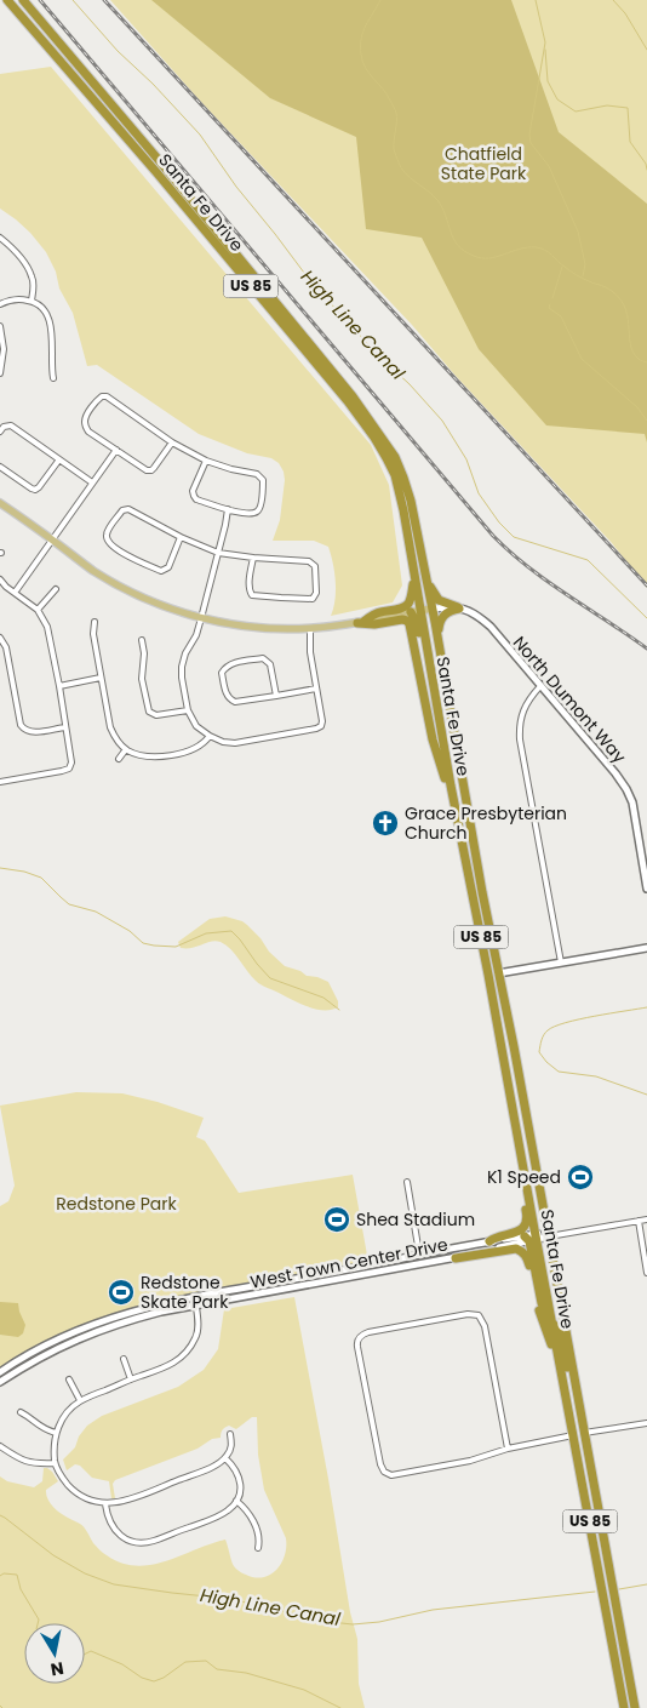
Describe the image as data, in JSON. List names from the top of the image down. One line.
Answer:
{"streets":{"highway":["Santa Fe Drive","US 85"],"street":["North Dumont Way","West Town Center Drive"]},"crossings":[["Santa Fe Drive","West Town Center Drive"]],"water":["High Line Canal"],"parks":["Chatfield State Park","Redstone Park"],"places":{"church":["Grace Presbyterian Church"],"sports":["K1 Speed","Shea Stadium","Redstone Skate Park"]},"north":"bottom"}
